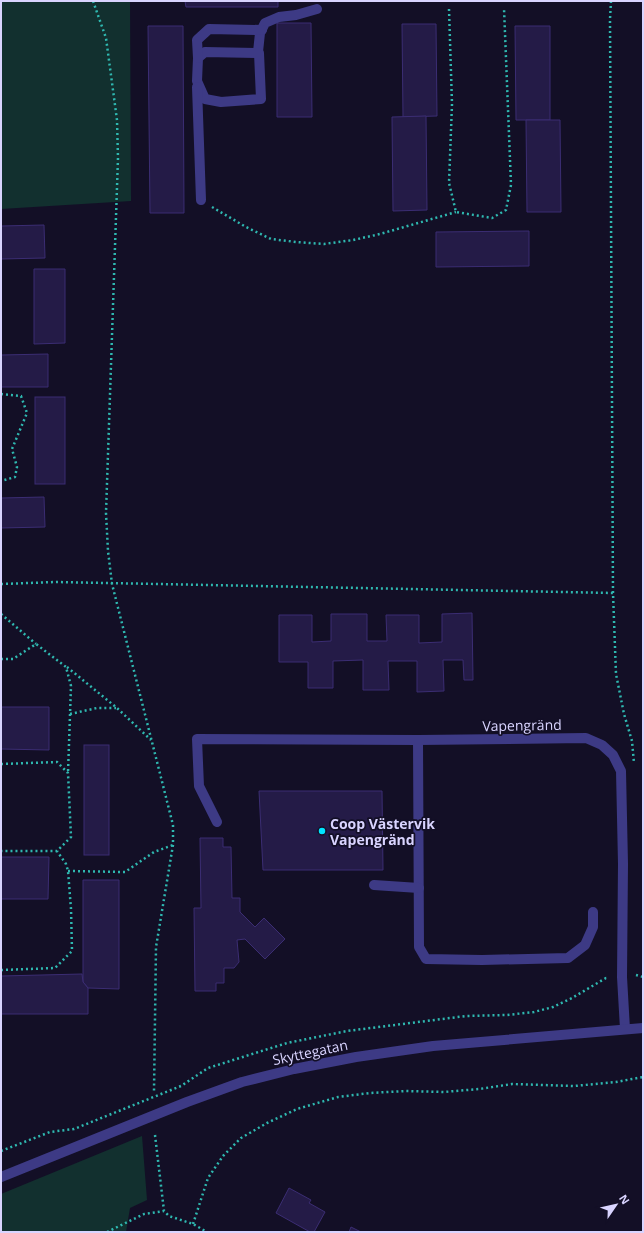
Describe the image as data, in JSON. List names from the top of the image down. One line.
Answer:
{"streets":{"street":["Vapengränd","Skyttegatan"]},"crossings":[["Vapengränd","Skyttegatan"]],"places":["Coop Västervik Vapengränd"],"north":"top right"}
